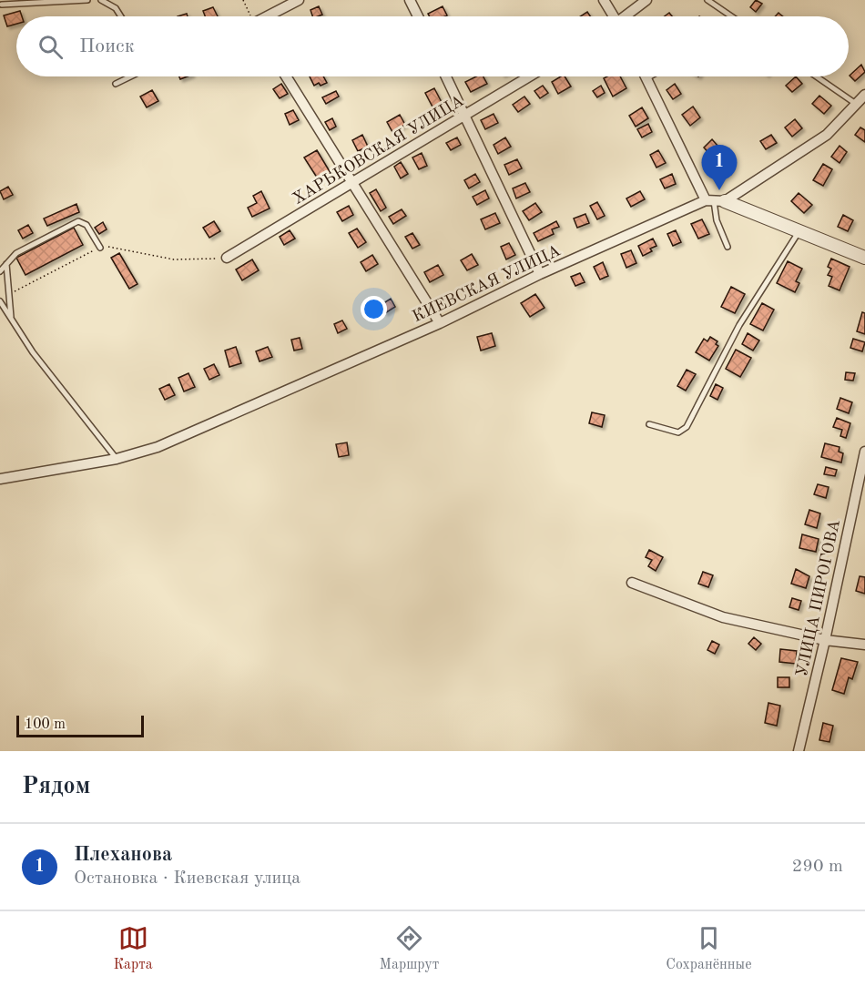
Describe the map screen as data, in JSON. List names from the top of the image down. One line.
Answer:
{"streets":{"street":["ХАРЬКОВСКАЯ УЛИЦА","КИЕВСКАЯ УЛИЦА","УЛИЦА ПИРОГОВА"]},"scale_bar":"100 m","page":{"search":"Поиск","pins":"1","scale":"100 m","heading":"Рядом","list":[{"mark":"1","name":"Плеханова","note":"Остановка · Киевская улица","value":"290 m"}],"nav":["Карта","Маршрут","Сохранённые"]}}
